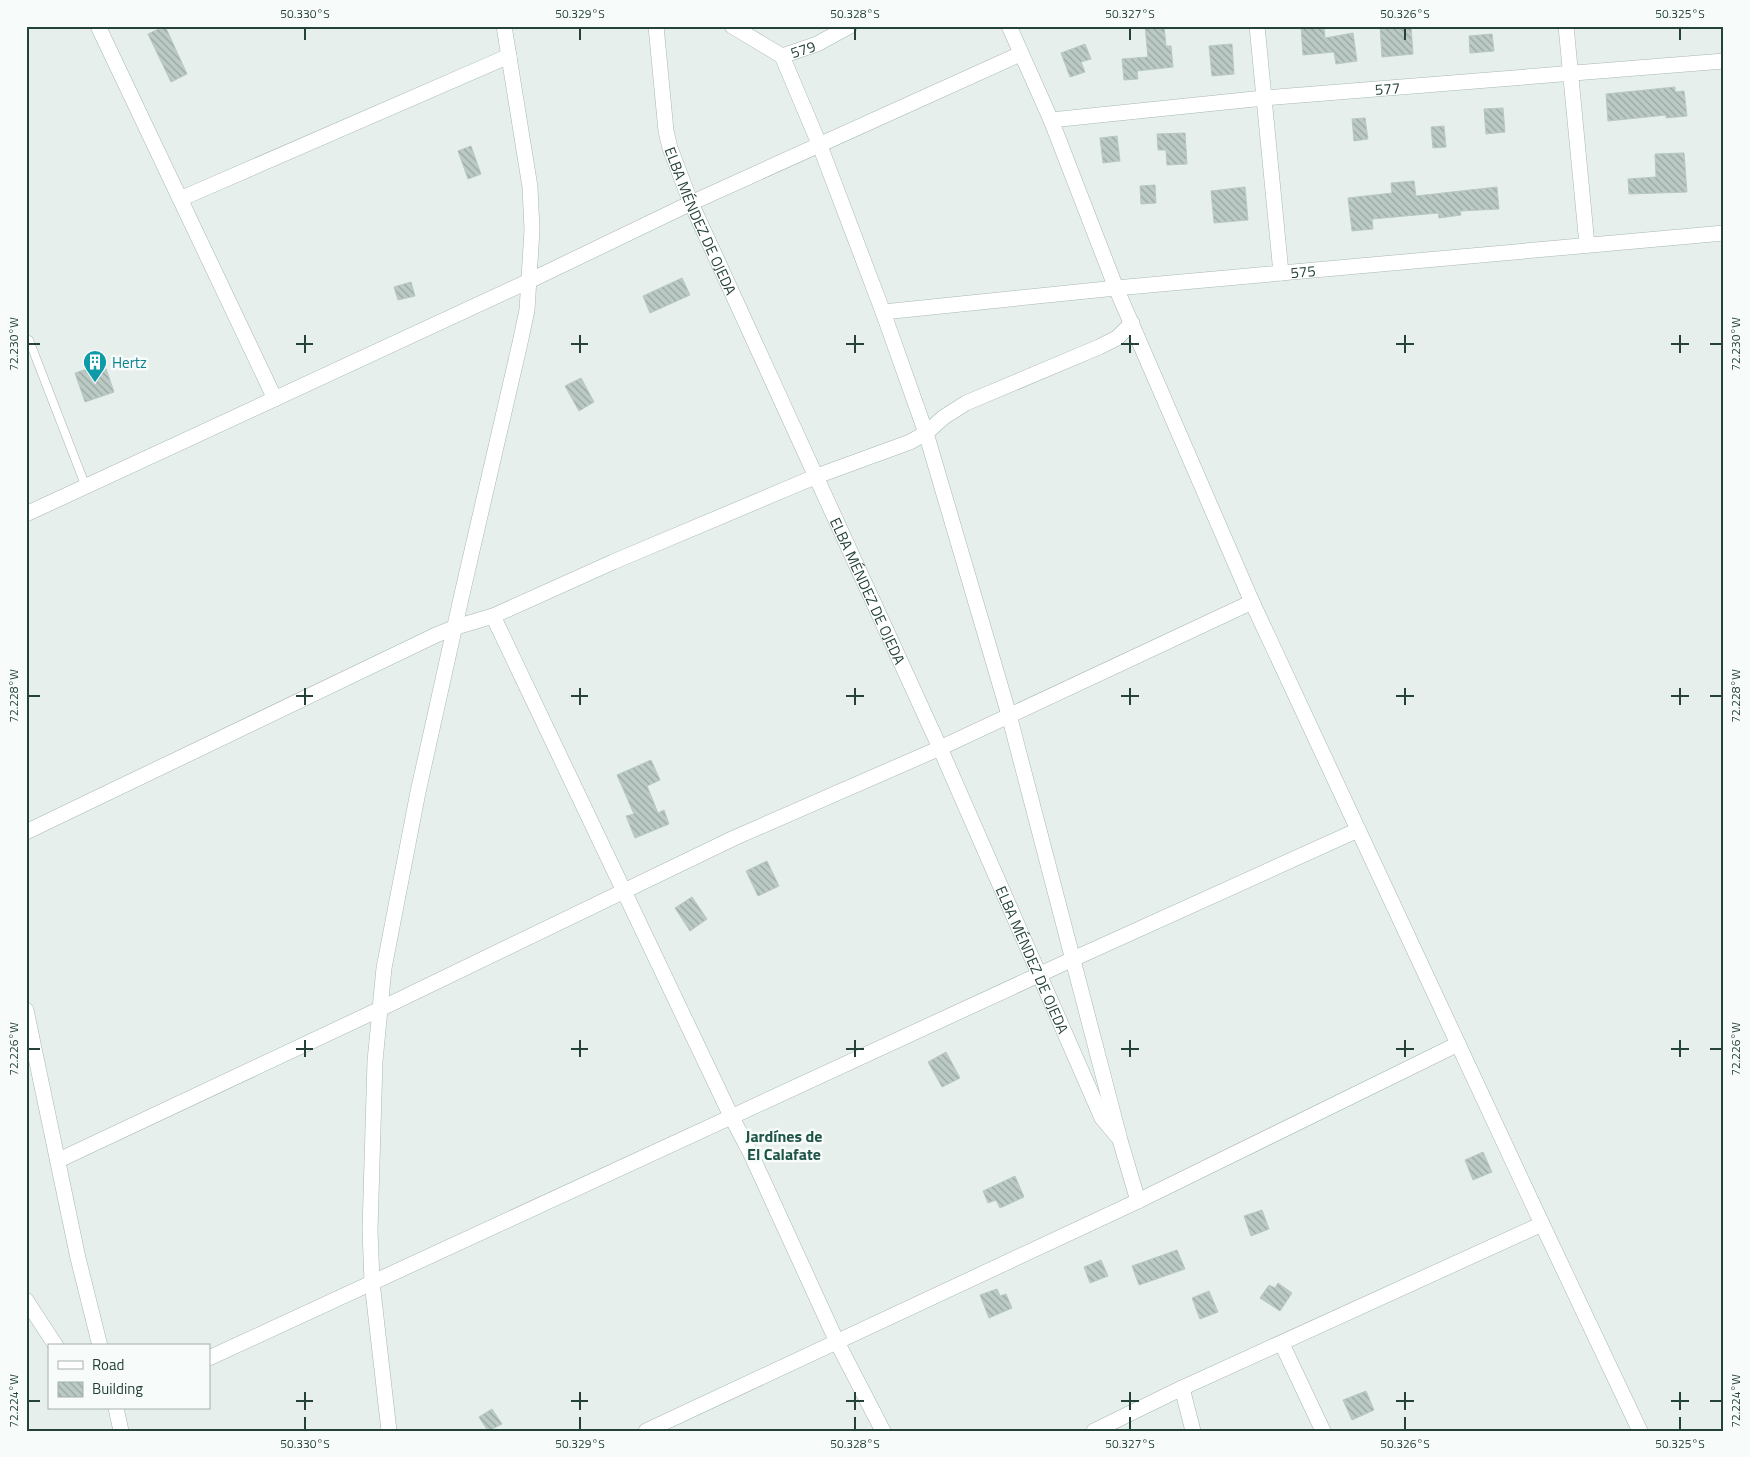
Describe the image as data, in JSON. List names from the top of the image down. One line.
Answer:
{"streets":{"street":["579","577","ELBA MÉNDEZ DE OJEDA","575"]},"districts":["Jardínes de El Calafate"],"places":{"building":["Hertz"]},"legend":["Road","Building"],"coordinates":["50.330°S","50.329°S","50.328°S","50.327°S","50.326°S","50.325°S","72.230°W","72.228°W","72.226°W","72.224°W"]}
